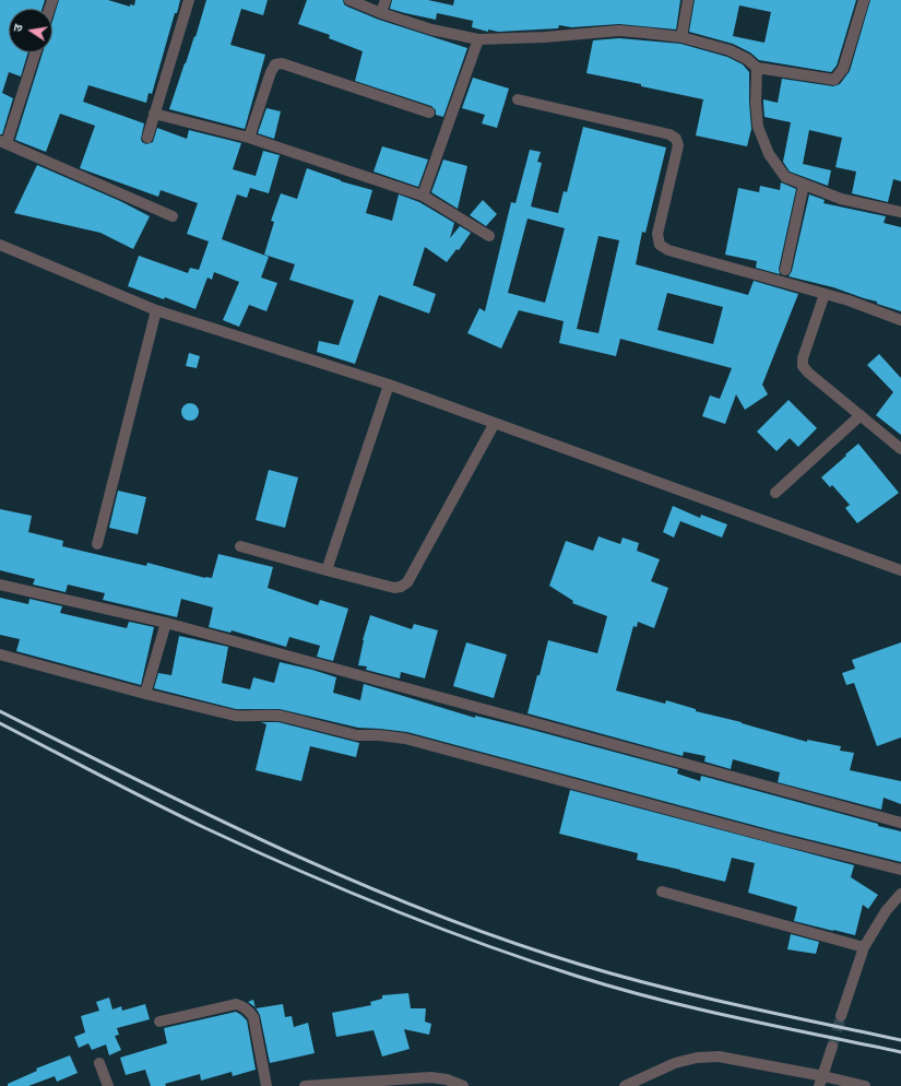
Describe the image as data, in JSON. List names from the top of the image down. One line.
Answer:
{"north":"left"}
